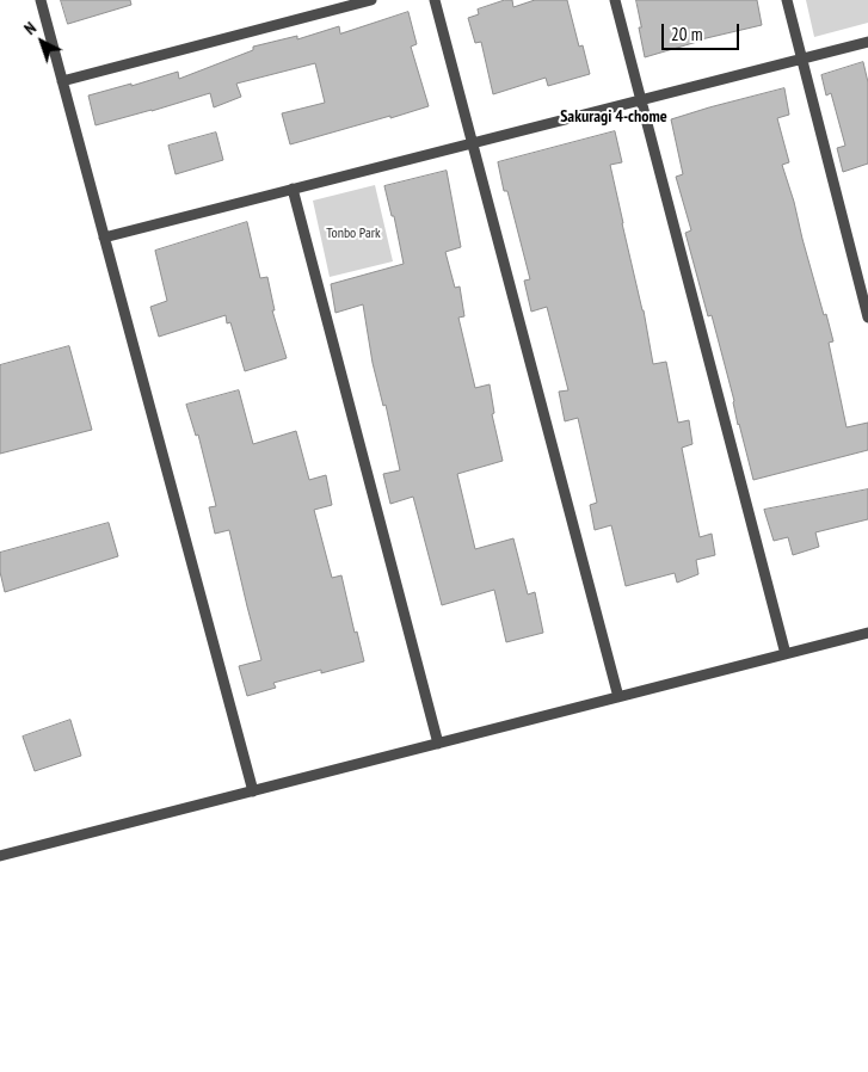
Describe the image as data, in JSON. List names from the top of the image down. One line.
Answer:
{"districts":["Sakuragi 4-chome"],"parks":["Tonbo Park"],"scale_bar":"20 m","north":"top left"}
